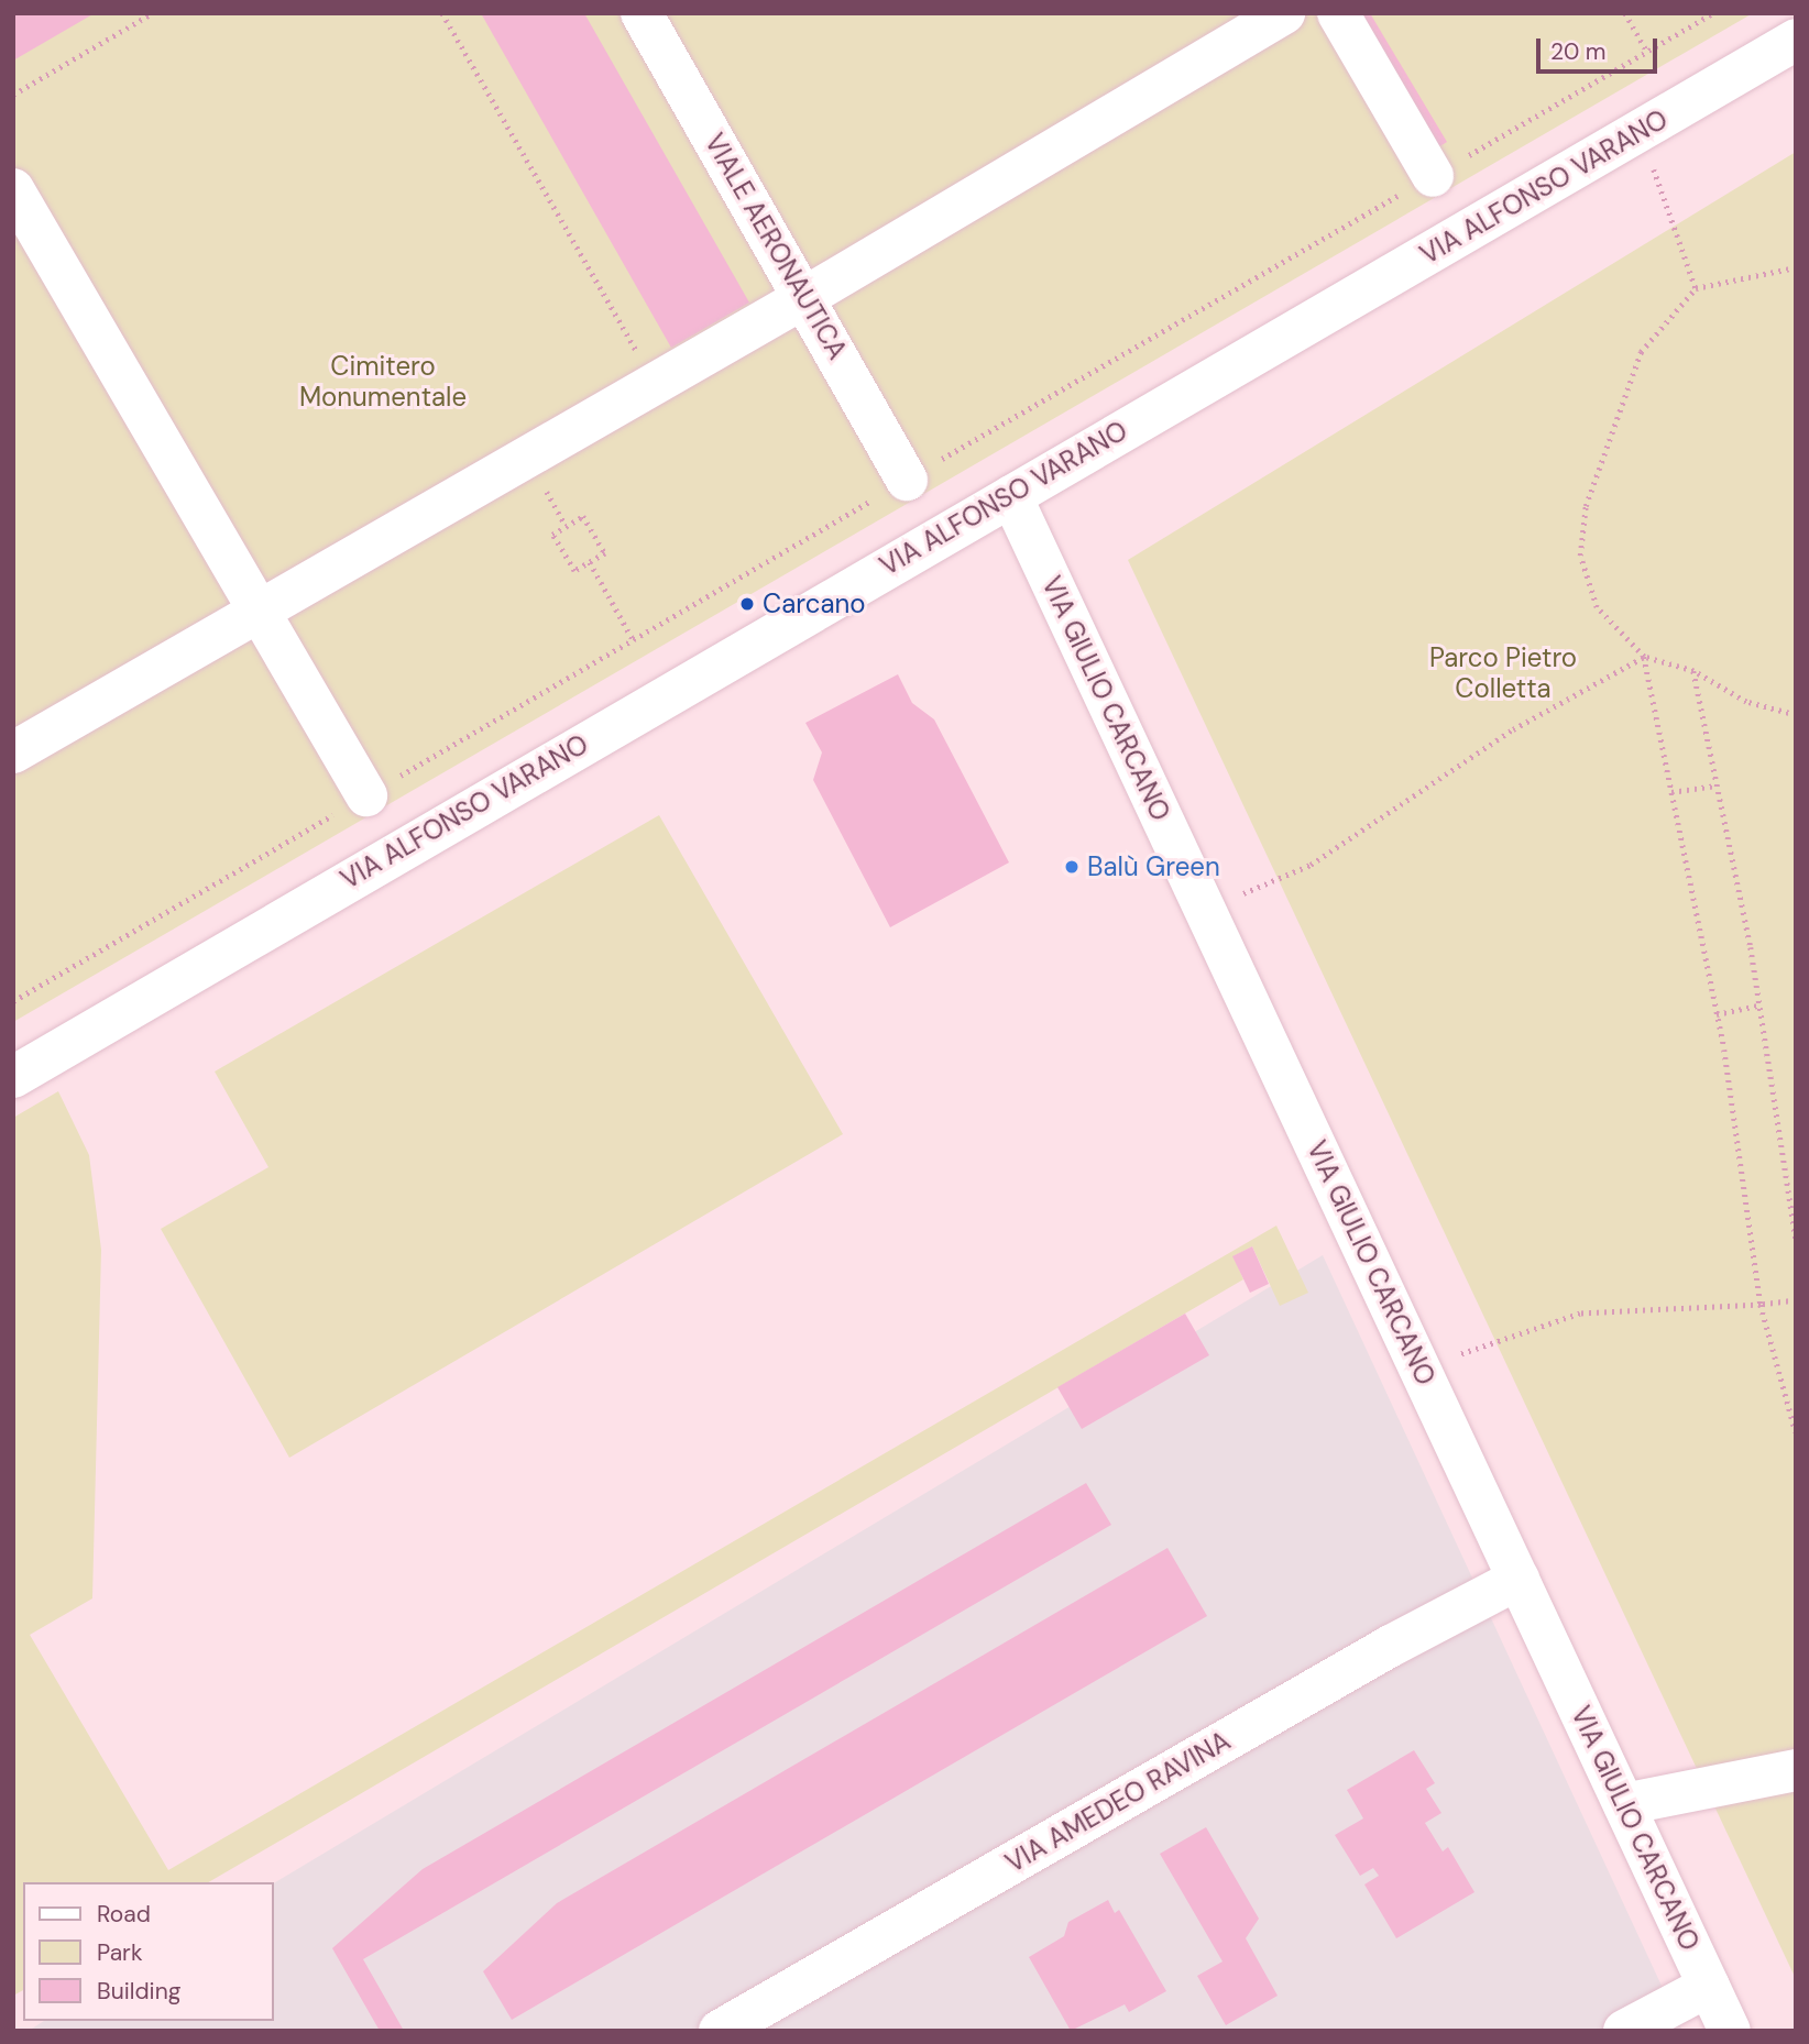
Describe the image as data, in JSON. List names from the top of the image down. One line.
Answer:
{"streets":{"street":["VIA ALFONSO VARANO","VIALE AERONAUTICA","VIA GIULIO CARCANO","VIA AMEDEO RAVINA"]},"crossings":[["VIA ALFONSO VARANO","VIA GIULIO CARCANO"],["VIA GIULIO CARCANO","VIA AMEDEO RAVINA"]],"parks":["Cimitero Monumentale","Parco Pietro Colletta"],"places":["Carcano","Balù Green"],"legend":["Road","Park","Building"],"scale_bar":"20 m"}
